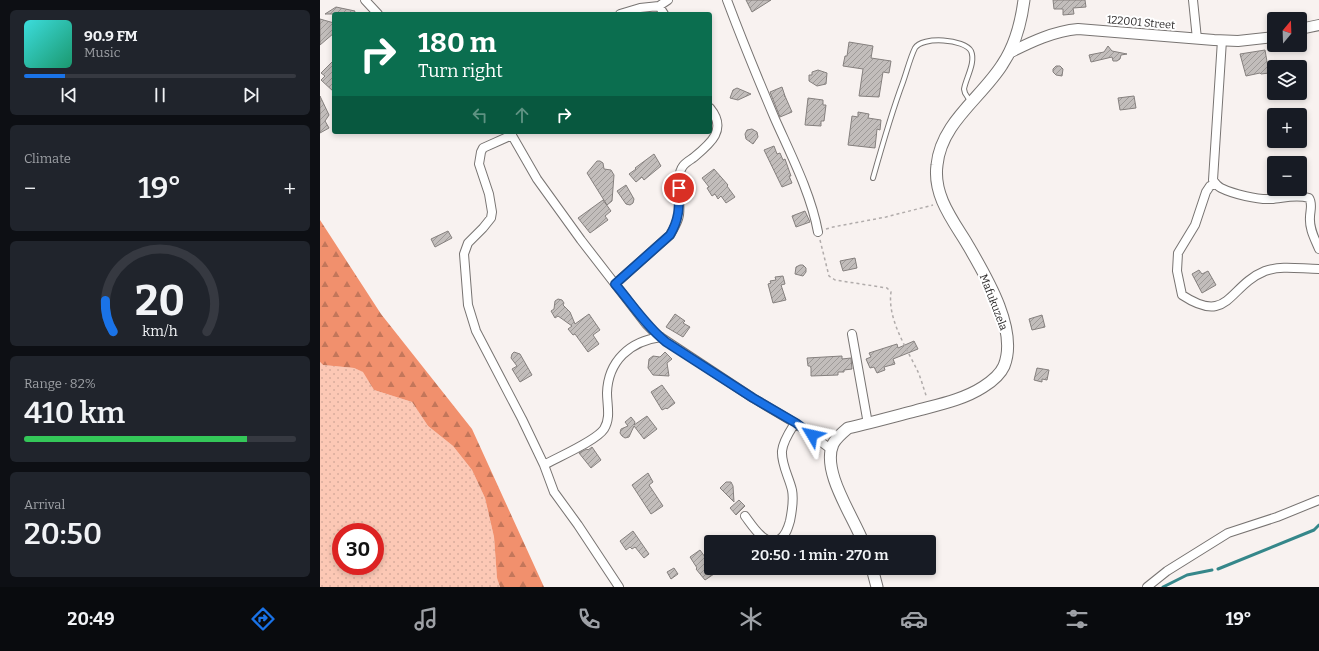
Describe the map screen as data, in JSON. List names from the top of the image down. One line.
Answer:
{"streets":{"main road":["Mafukuzela"],"street":["122001 Street"]},"crossings":[["122001 Street","Mafukuzela"]],"north":"top","page":{"map_buttons":["+","−"],"turn":["180 m","Turn right"],"song":["90.9 FM","Music"],"tile":["Climate",["Range · 82%","410 km"],["Arrival","20:50"]],"heat":["−","19°","+"],"limit":"30","trip":"20:50 · 1 min · 270 m","tabs":["20:49","19°"],"gauge":["20","km/h"]}}
